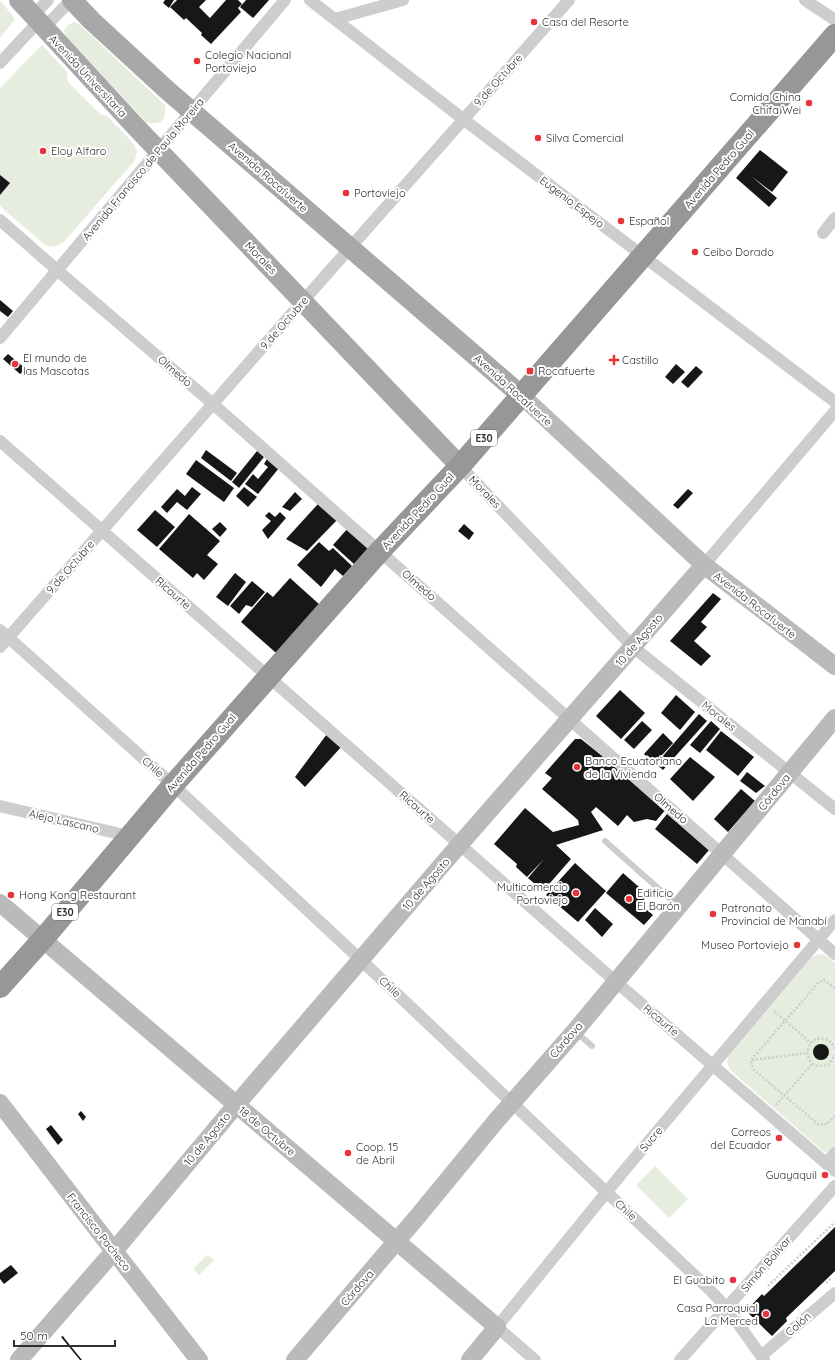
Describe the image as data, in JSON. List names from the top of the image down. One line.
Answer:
{"streets":{"highway":["Avenida Pedro Gual","E30"],"main road":["Avenida Universitaria","Avenida Rocafuerte","Morales"],"street":["9 de Octubre","Avenida Francisco de Paula Moreira","Eugenio Espejo","Olmedo","Ricaurte","10 de Agosto","Chile","Córdova","Alejo Lascano","18 de Octubre","Sucre","Francisco Pacheco","Simón Bolívar","Colón"]},"crossings":[["Avenida Universitaria","Avenida Francisco de Paula Moreira"],["Avenida Universitaria","Morales"],["9 de Octubre","Avenida Rocafuerte"],["9 de Octubre","Eugenio Espejo"],["9 de Octubre","Morales"],["9 de Octubre","Olmedo"],["9 de Octubre","Ricaurte"],["9 de Octubre","Chile"],["Avenida Francisco de Paula Moreira","Avenida Rocafuerte"],["Avenida Francisco de Paula Moreira","Morales"],["Avenida Francisco de Paula Moreira","Olmedo"],["Avenida Pedro Gual","Avenida Rocafuerte"],["Avenida Pedro Gual","Eugenio Espejo"],["Avenida Pedro Gual","Morales"],["Avenida Pedro Gual","Olmedo"],["Avenida Pedro Gual","Ricaurte"],["Avenida Pedro Gual","Chile"],["Avenida Pedro Gual","Alejo Lascano"],["Avenida Pedro Gual","18 de Octubre"],["Avenida Rocafuerte","10 de Agosto"],["Morales","10 de Agosto"],["Morales","Córdova"],["Olmedo","10 de Agosto"],["Olmedo","Córdova"],["Olmedo","Sucre"],["Ricaurte","10 de Agosto"],["Ricaurte","Córdova"],["Ricaurte","Sucre"],["10 de Agosto","Chile"],["10 de Agosto","18 de Octubre"],["10 de Agosto","Francisco Pacheco"],["Chile","Córdova"],["Chile","Sucre"],["Chile","Simón Bolívar"],["Chile","Colón"],["Córdova","18 de Octubre"],["18 de Octubre","Sucre"]],"places":{"other":["Casa del Resorte","Colegio Nacional Portoviejo","Comida China Chifa Wei","Silva Comercial","Eloy Alfaro","Portoviejo","Español","Ceibo Dorado","El mundo de las Mascotas","Banco Ecuatoriano de la Vivienda","Multicomercio Portoviejo","Hong Kong Restaurant","Edificio El Barón","Patronato Provincial de Manabí","Museo Portoviejo","Correos del Ecuador","Coop. 15 de Abril","Guayaquil","El Guabito","Casa Parroquial La Merced"],"health":["Castillo"],"transit":["Rocafuerte"]},"scale_bar":"50 m"}
